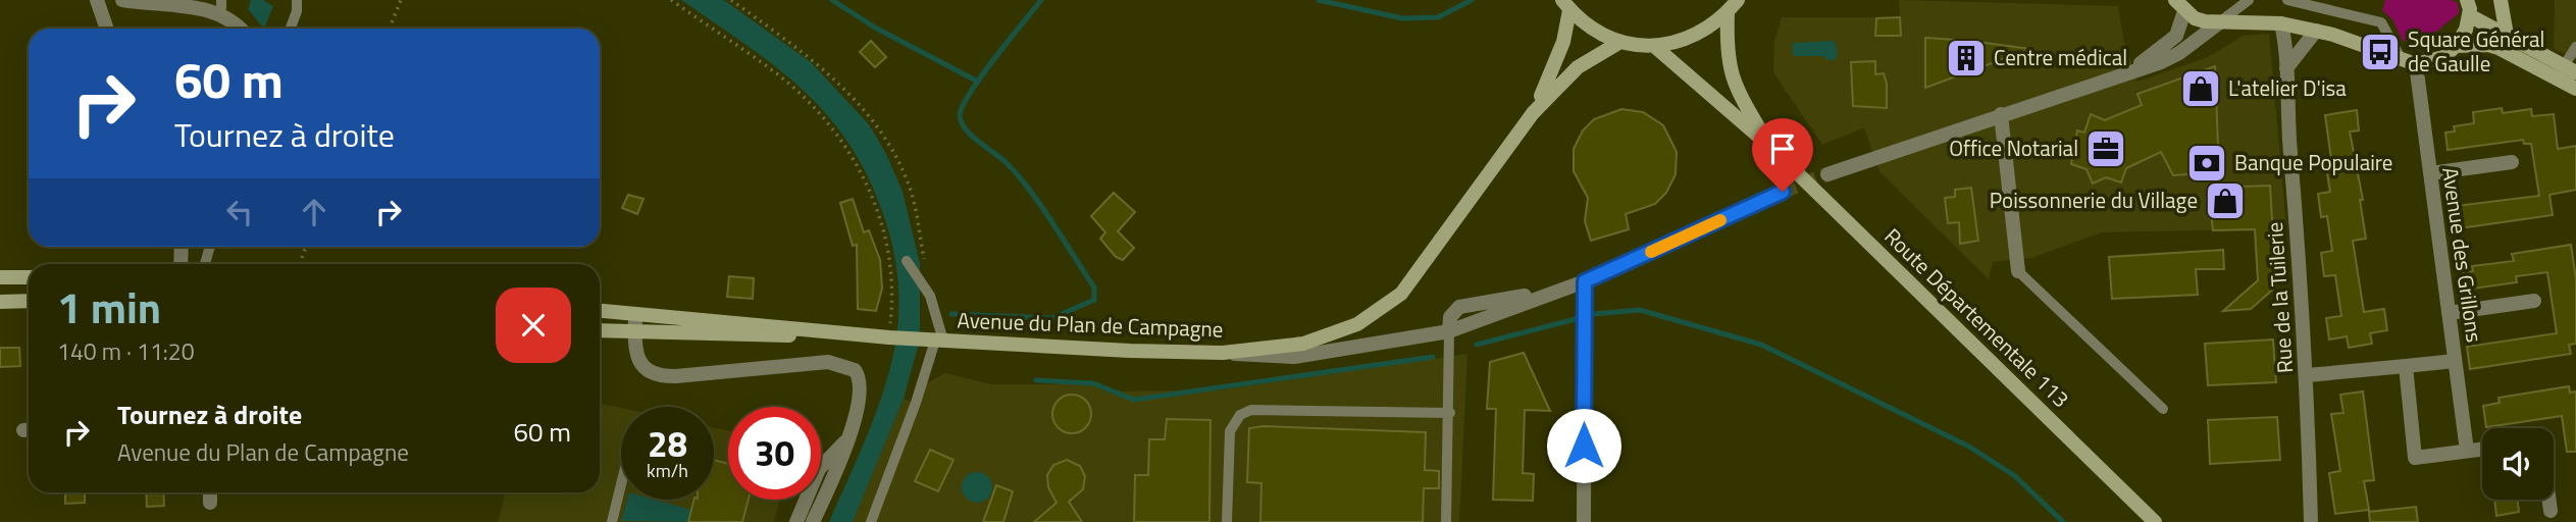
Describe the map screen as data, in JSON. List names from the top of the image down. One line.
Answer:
{"streets":{"main road":["Route Départementale 113","Avenue du Plan de Campagne"],"street":["Avenue des Grillons","Rue de la Tuilerie"]},"places":{"bus stop":["Square Général de Gaulle"],"building":["Centre médical"],"shop":["L'atelier D'isa","Poissonnerie du Village"],"office":["Office Notarial"],"bank":["Banque Populaire"]},"page":{"turn":["60 m","Tournez à droite"],"heading":["1 min","140 m · 11:20"],"list":[{"name":"Tournez à droite","note":"Avenue du Plan de Campagne","value":"60 m"}],"speed":"28 km/h","limit":"30"}}
